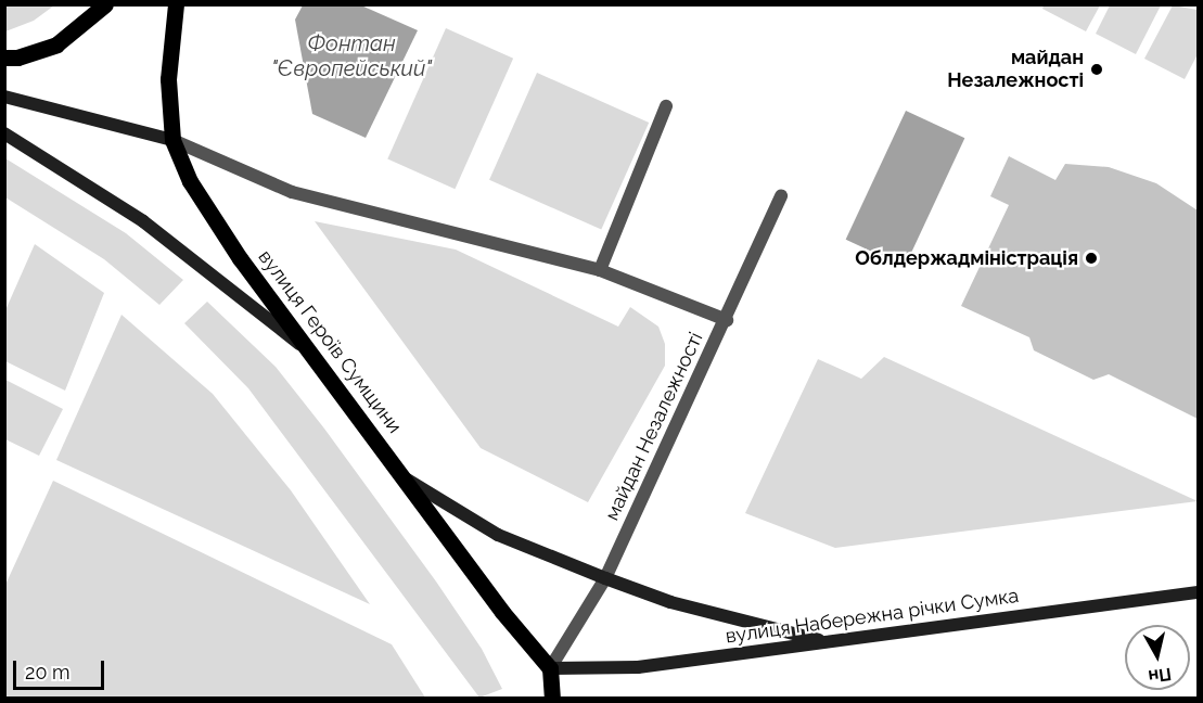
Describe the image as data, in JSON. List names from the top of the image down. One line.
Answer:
{"streets":{"main road":["вулиця Героїв Сумщини","вулиця Набережна річки Сумка"],"street":["майдан Незалежності"]},"crossings":[["вулиця Героїв Сумщини","майдан Незалежності"],["вулиця Героїв Сумщини","вулиця Набережна річки Сумка"],["майдан Незалежності","вулиця Набережна річки Сумка"]],"water":["Фонтан \"Європейський\""],"places":["майдан Незалежності","Облдержадміністрація"],"scale_bar":"20 m","north":"bottom"}
